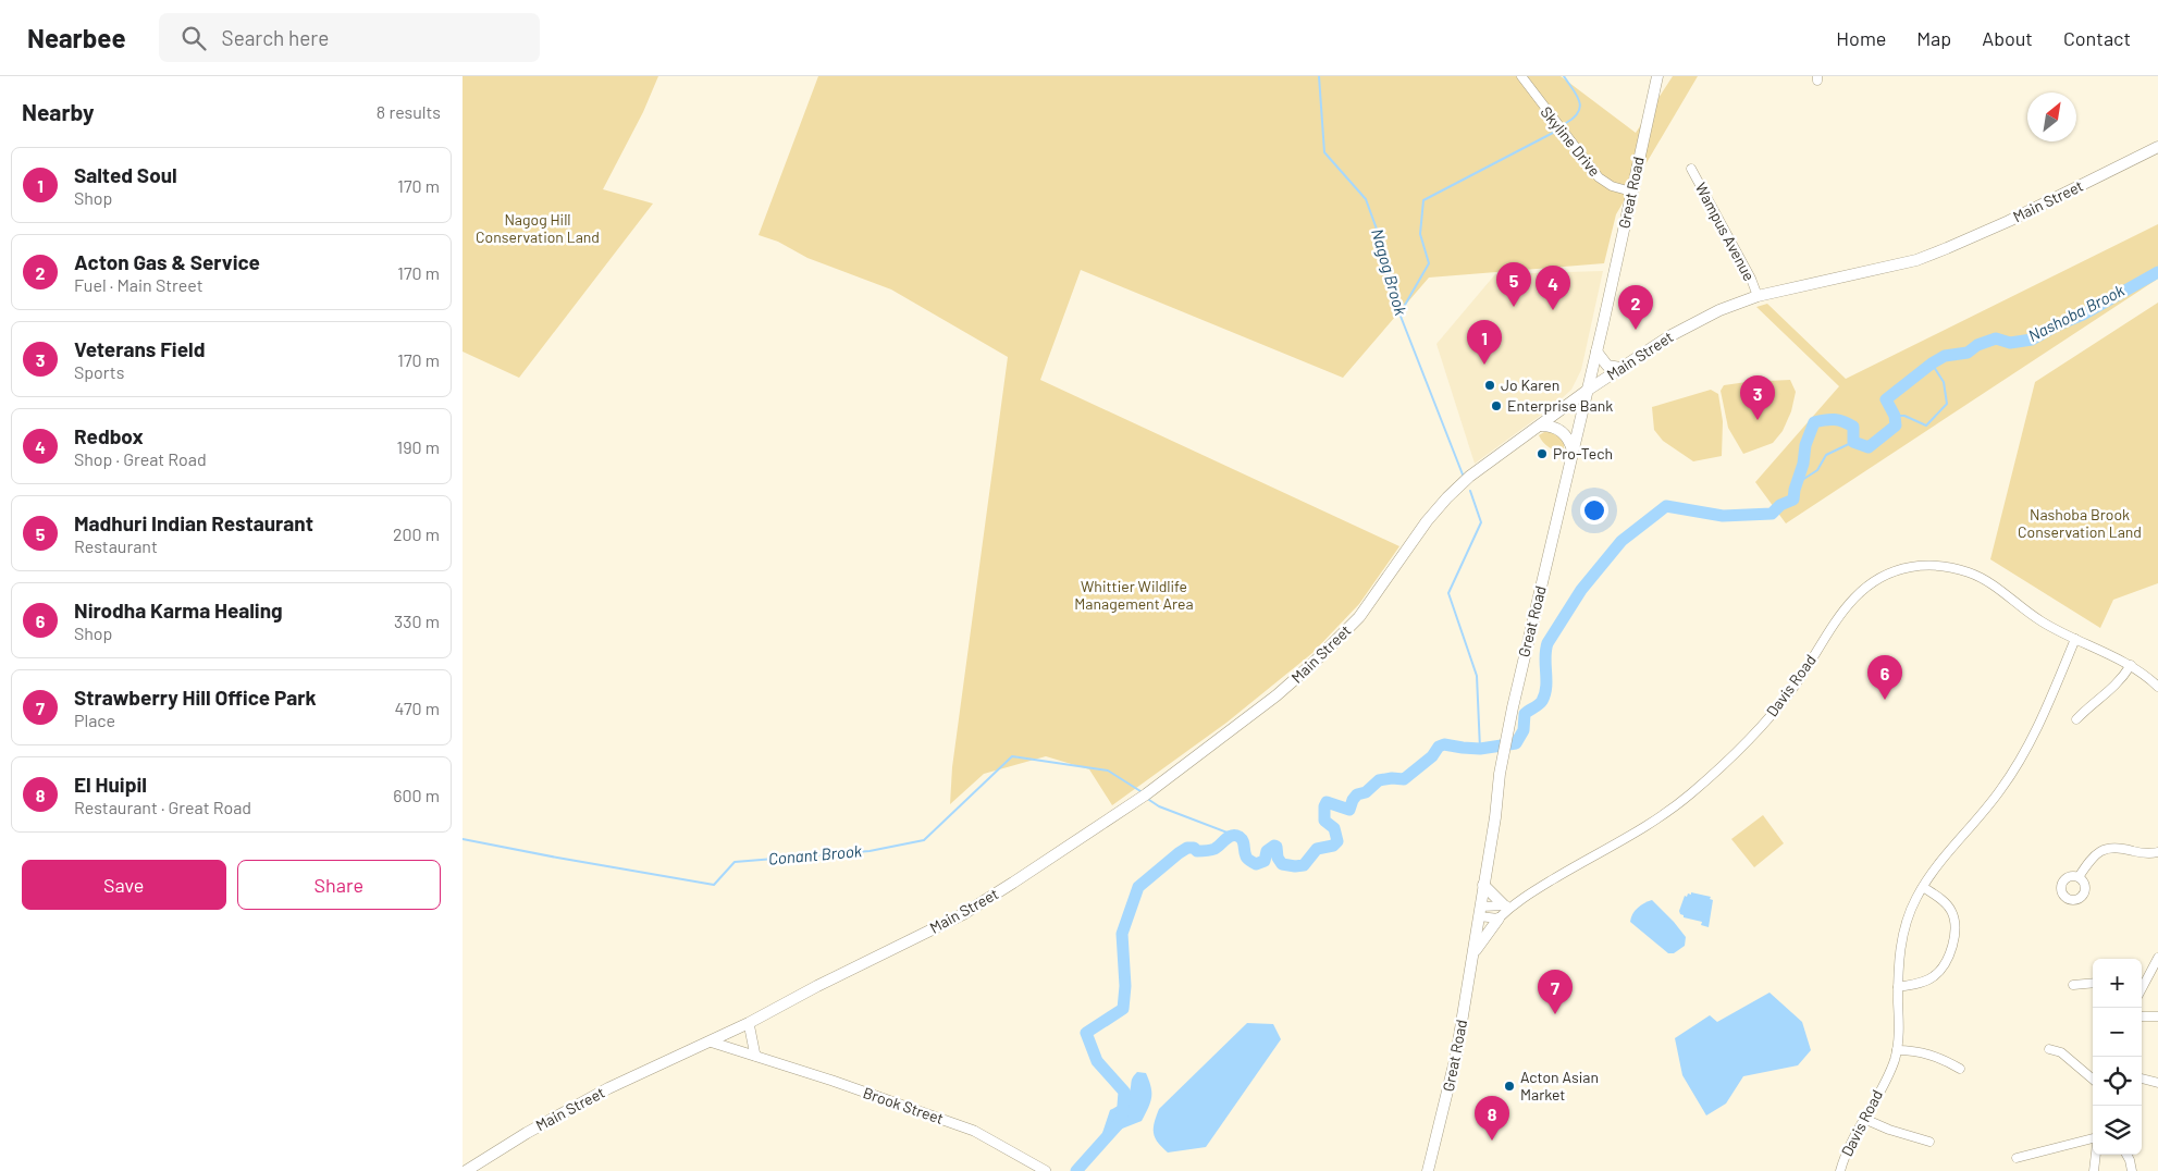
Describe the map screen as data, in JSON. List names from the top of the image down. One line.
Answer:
{"streets":{"main road":["Great Road","Main Street"],"street":["Skyline Drive","Wampus Avenue","Davis Road","Brook Street"]},"crossings":[["Skyline Drive","Great Road"],["Great Road","Main Street"],["Main Street","Wampus Avenue"],["Main Street","Brook Street"]],"water":["Nagog Brook","Nashoba Brook","Conant Brook"],"parks":["Nagog Hill Conservation Land","Nashoba Brook Conservation Land","Whittier Wildlife Management Area"],"places":["Jo Karen","Enterprise Bank","Pro-Tech","Acton Asian Market"],"north":"top right","page":{"header":"Nearbee","search":"Search here","nav":["Home","Map","About","Contact"],"heading":["Nearby","8 results"],"list":[{"mark":"1","name":"Salted Soul","note":"Shop","value":"170 m"},{"mark":"2","name":"Acton Gas & Service","note":"Fuel · Main Street","value":"170 m"},{"mark":"3","name":"Veterans Field","note":"Sports","value":"170 m"},{"mark":"4","name":"Redbox","note":"Shop · Great Road","value":"190 m"},{"mark":"5","name":"Madhuri Indian Restaurant","note":"Restaurant","value":"200 m"},{"mark":"6","name":"Nirodha Karma Healing","note":"Shop","value":"330 m"},{"mark":"7","name":"Strawberry Hill Office Park","note":"Place","value":"470 m"},{"mark":"8","name":"El Huipil","note":"Restaurant · Great Road","value":"600 m"}],"pins":["5","4","2","1","3","6","7","8"],"buttons":["Save","Share"],"map_buttons":["+","−"]}}
